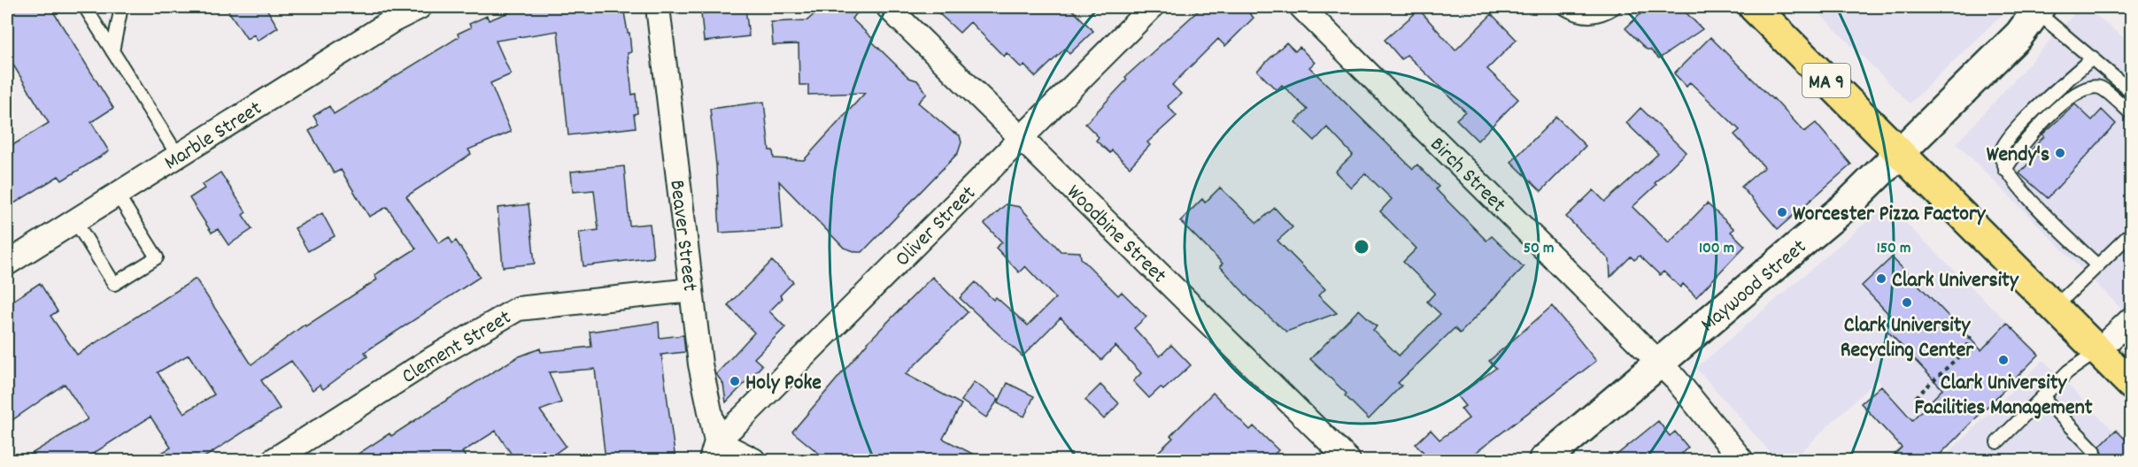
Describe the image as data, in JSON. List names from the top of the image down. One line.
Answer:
{"streets":{"highway":["MA 9"],"street":["Marble Street","Birch Street","Oliver Street","Woodbine Street","Beaver Street","Maywood Street","Clement Street"]},"crossings":[["MA 9","Maywood Street"],["Birch Street","Maywood Street"],["Oliver Street","Woodbine Street"],["Oliver Street","Beaver Street"],["Beaver Street","Clement Street"]],"places":["Wendy's","Worcester Pizza Factory","Clark University","Clark University Recycling Center","Clark University Facilities Management","Holy Poke"],"rings":["50 m","100 m","150 m"]}
